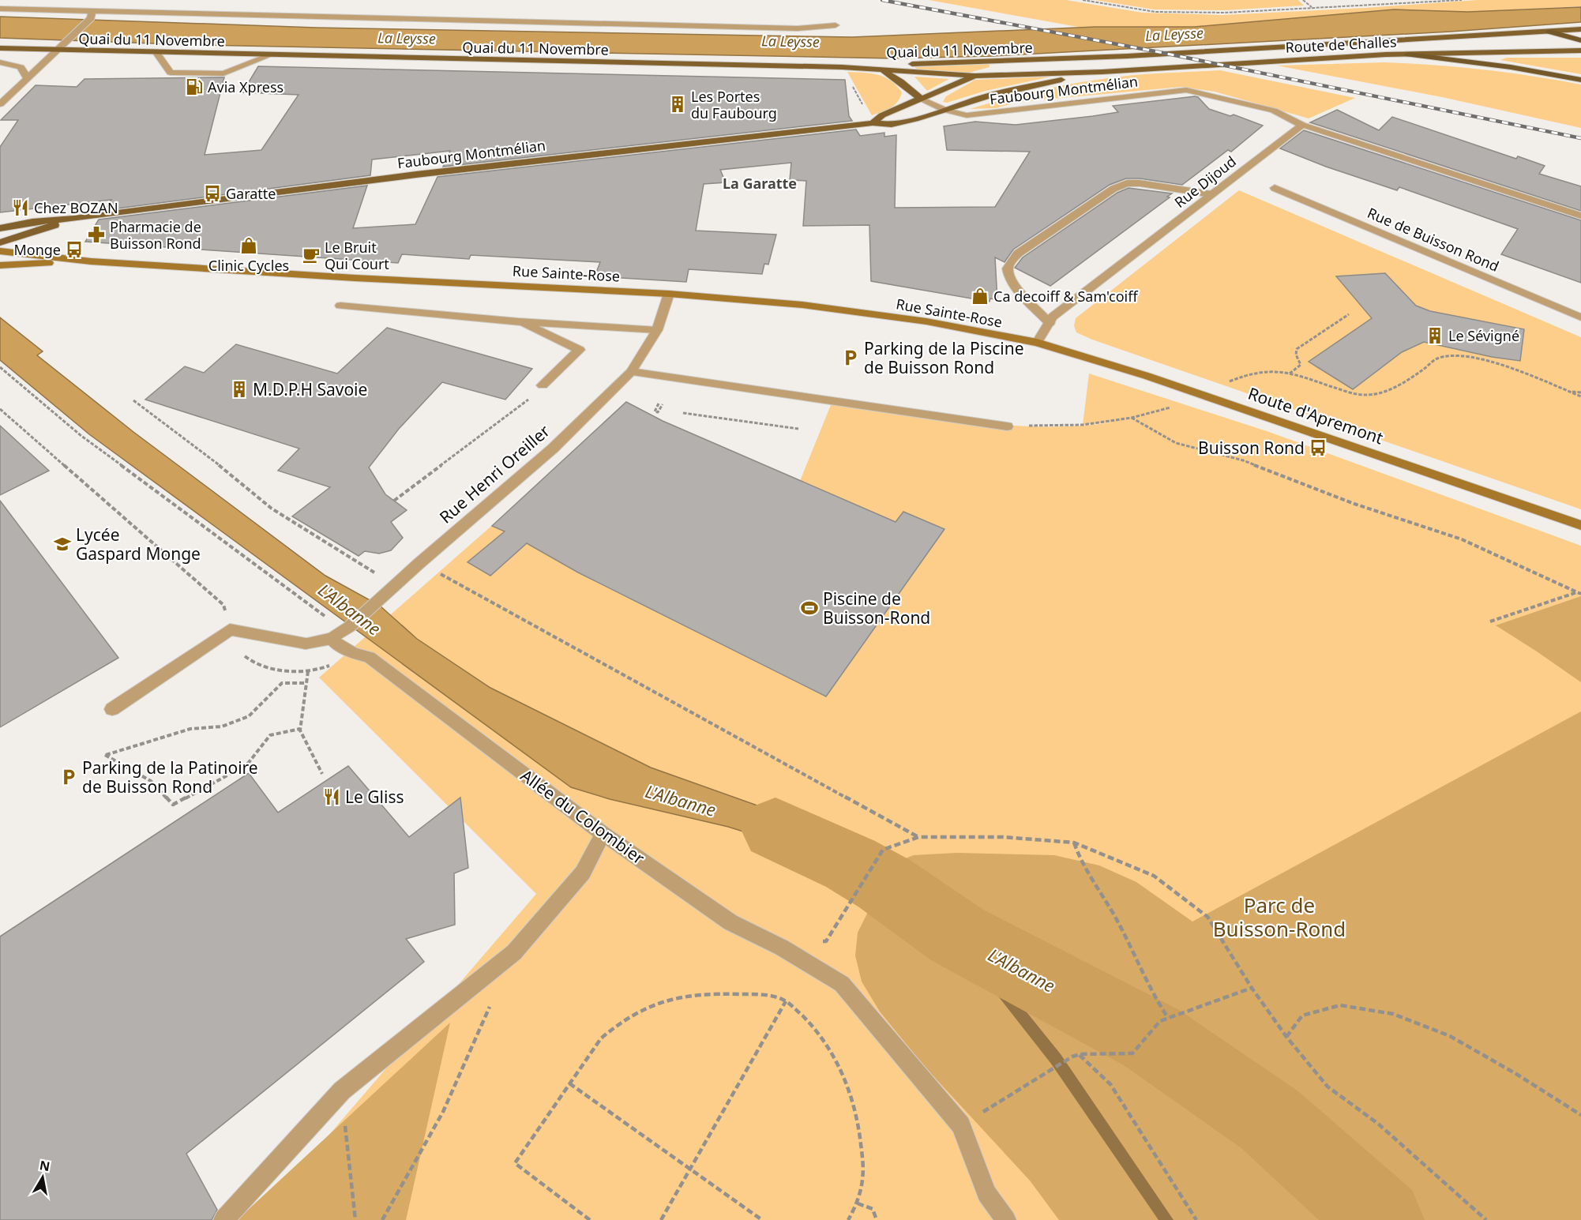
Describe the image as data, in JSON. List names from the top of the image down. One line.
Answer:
{"streets":{"main road":["Quai du 11 Novembre","Route de Challes","Faubourg Montmélian","Rue Sainte-Rose","Route d'Apremont"],"street":["Rue Dijoud","Rue de Buisson Rond","Rue Henri Oreiller","Allée du Colombier"]},"crossings":[["Quai du 11 Novembre","Route de Challes"],["Quai du 11 Novembre","Faubourg Montmélian"],["Route de Challes","Faubourg Montmélian"],["Faubourg Montmélian","Rue Dijoud"],["Rue Dijoud","Rue Sainte-Rose"],["Rue Dijoud","Route d'Apremont"],["Rue Sainte-Rose","Route d'Apremont"],["Rue Sainte-Rose","Rue Henri Oreiller"],["Rue Henri Oreiller","Allée du Colombier"]],"districts":["La Garatte"],"water":["La Leysse","L'Albanne"],"parks":["Parc de Buisson-Rond"],"places":{"fuel station":["Avia Xpress"],"building":["Les Portes du Faubourg","Le Sévigné","M.D.P.H Savoie"],"bus stop":["Garatte","Monge","Buisson Rond"],"restaurant":["Chez BOZAN","Le Gliss"],"pharmacy":["Pharmacie de Buisson Rond"],"shop":["Clinic Cycles","Ca decoiff & Sam'coiff"],"cafe":["Le Bruit Qui Court"],"parking":["Parking de la Piscine de Buisson Rond","Parking de la Patinoire de Buisson Rond"],"school or university":["Lycée Gaspard Monge"],"sports":["Piscine de Buisson-Rond"]},"north":"top"}
